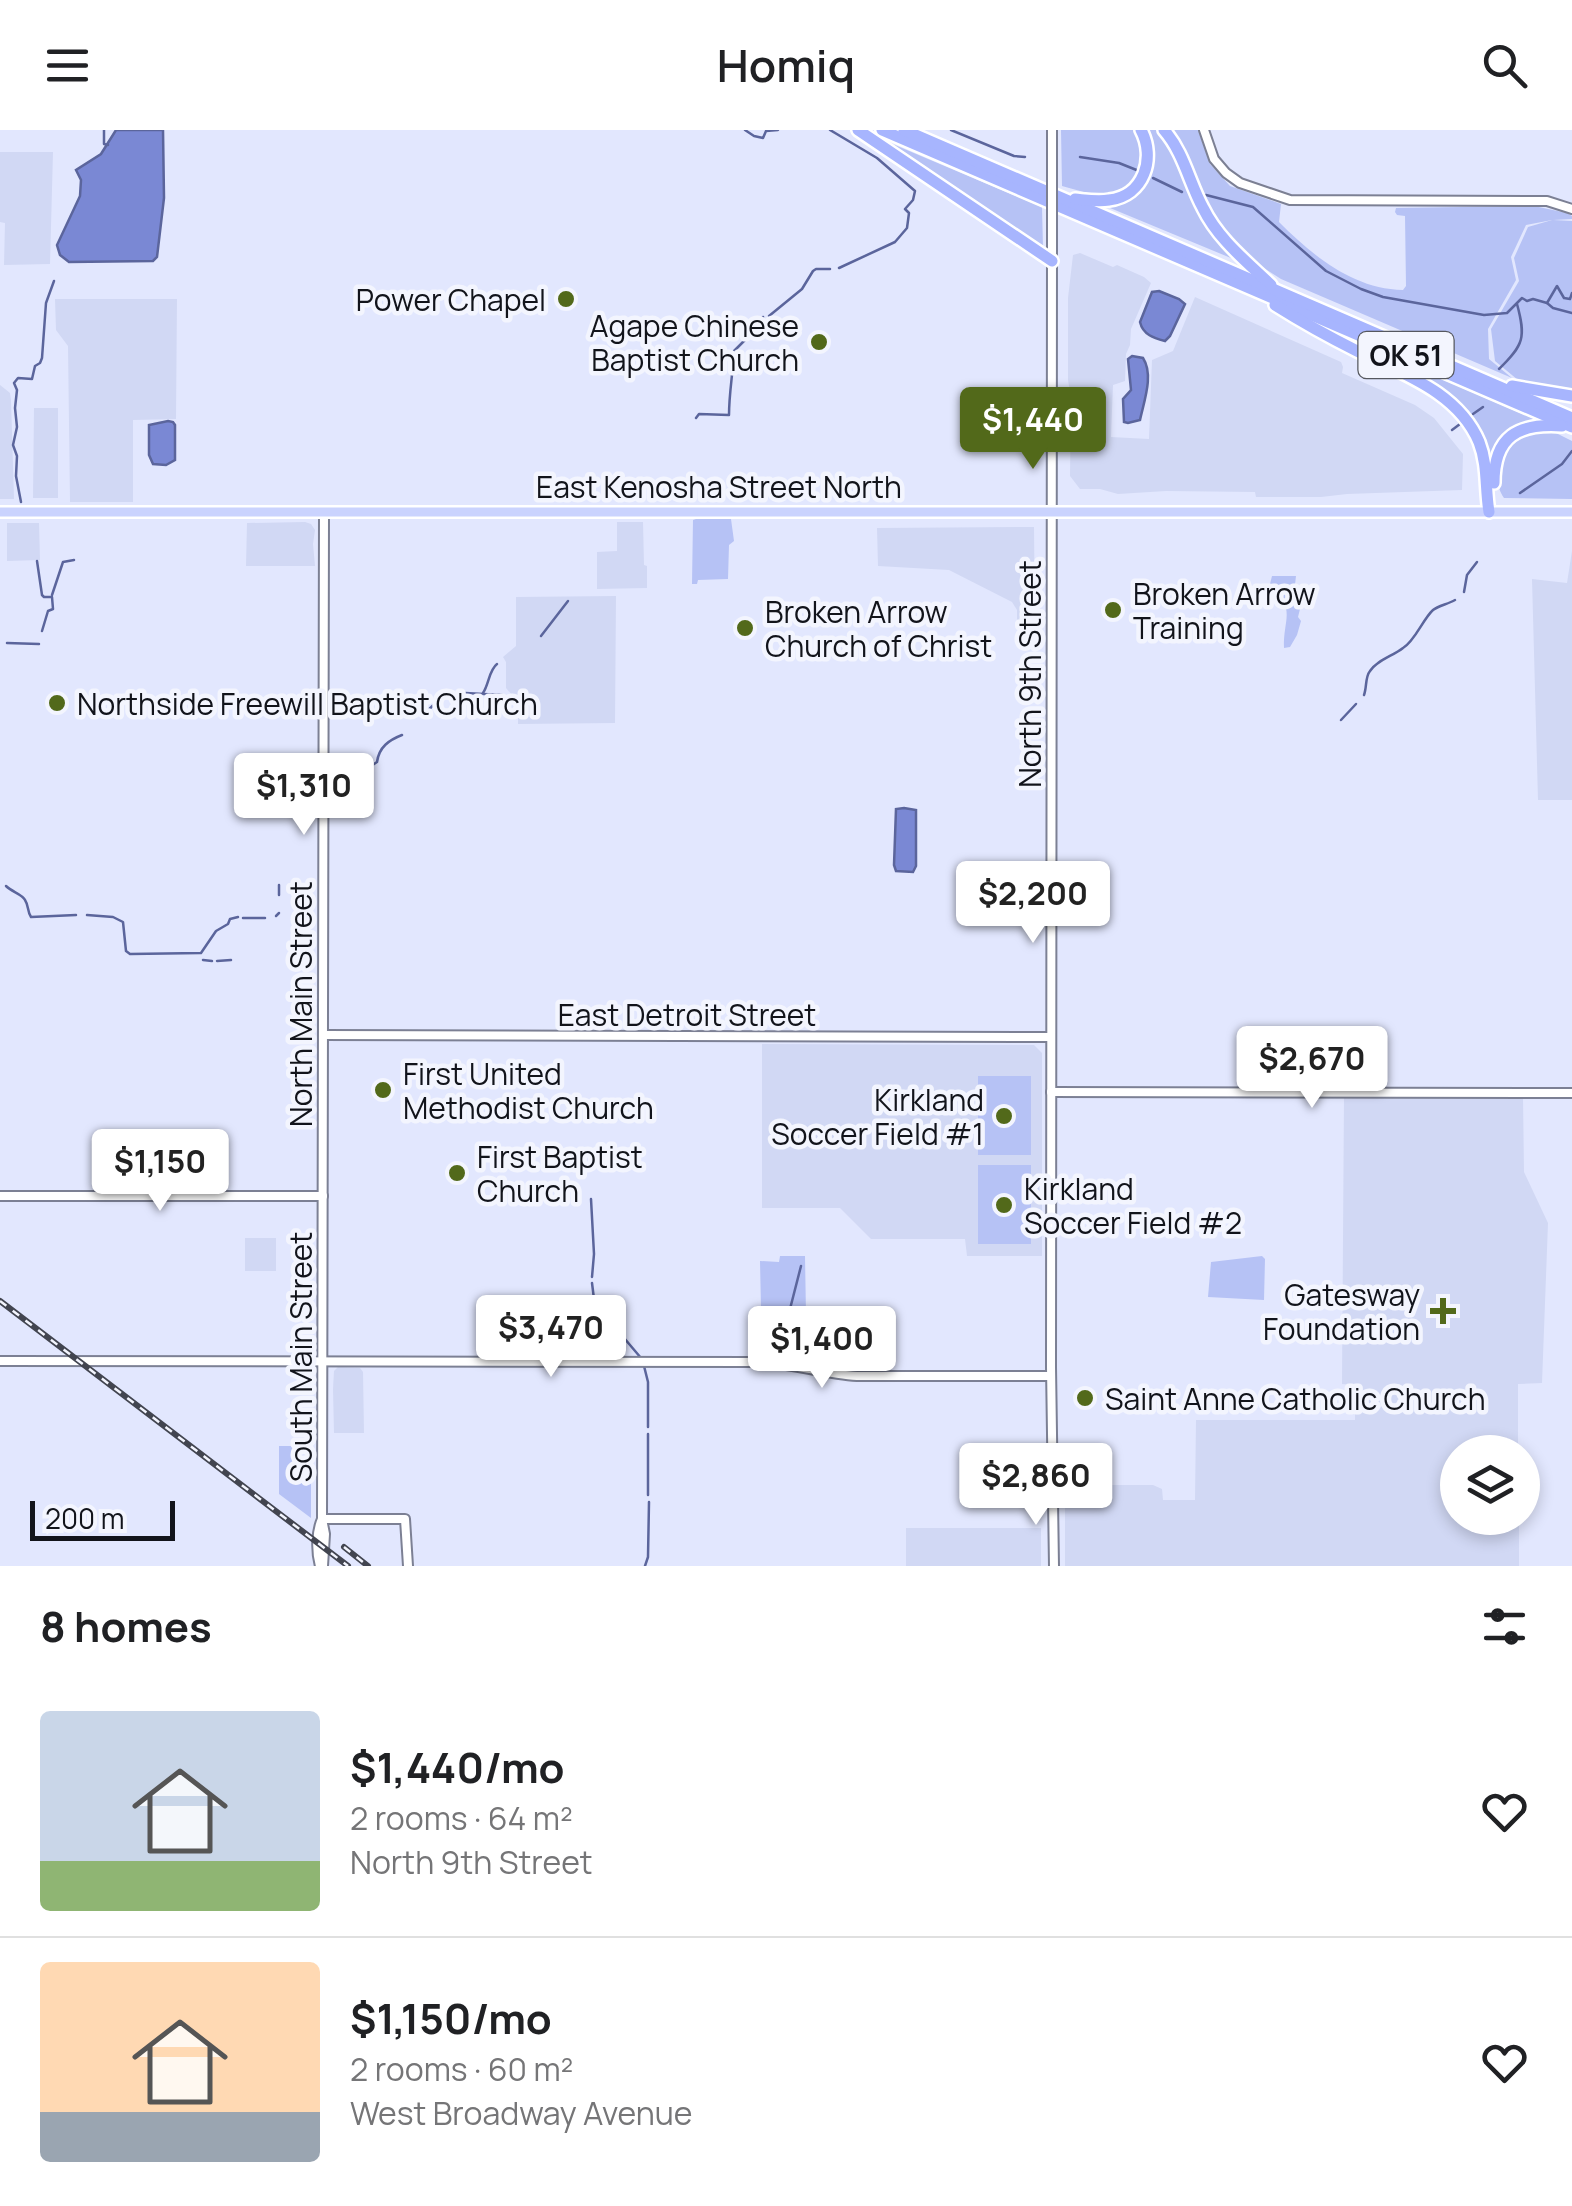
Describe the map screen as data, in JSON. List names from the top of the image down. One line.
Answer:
{"streets":{"highway":["OK 51"],"main road":["East Kenosha Street North"],"street":["North 9th Street","North Main Street","East Detroit Street","South Main Street"]},"crossings":[["East Kenosha Street North","North 9th Street"],["East Kenosha Street North","North Main Street"],["North 9th Street","East Detroit Street"],["North Main Street","East Detroit Street"],["North Main Street","South Main Street"]],"places":{"other":["Power Chapel","Agape Chinese Baptist Church","Broken Arrow Training","Broken Arrow Church of Christ","Northside Freewill Baptist Church","First United Methodist Church","Kirkland Soccer Field #1","First Baptist Church","Kirkland Soccer Field #2","Saint Anne Catholic Church"],"health":["Gatesway Foundation"]},"scale_bar":"200 m","page":{"header":"Homiq","price":["$1,440","$1,310","$2,200","$2,670","$1,150","$3,470","$1,400","$2,860"],"scale":"200 m","heading":"8 homes","list":[{"name":"$1,440/mo","note":"2 rooms · 64 m² · North 9th Street"},{"name":"$1,150/mo","note":"2 rooms · 60 m² · West Broadway Avenue"}]}}
